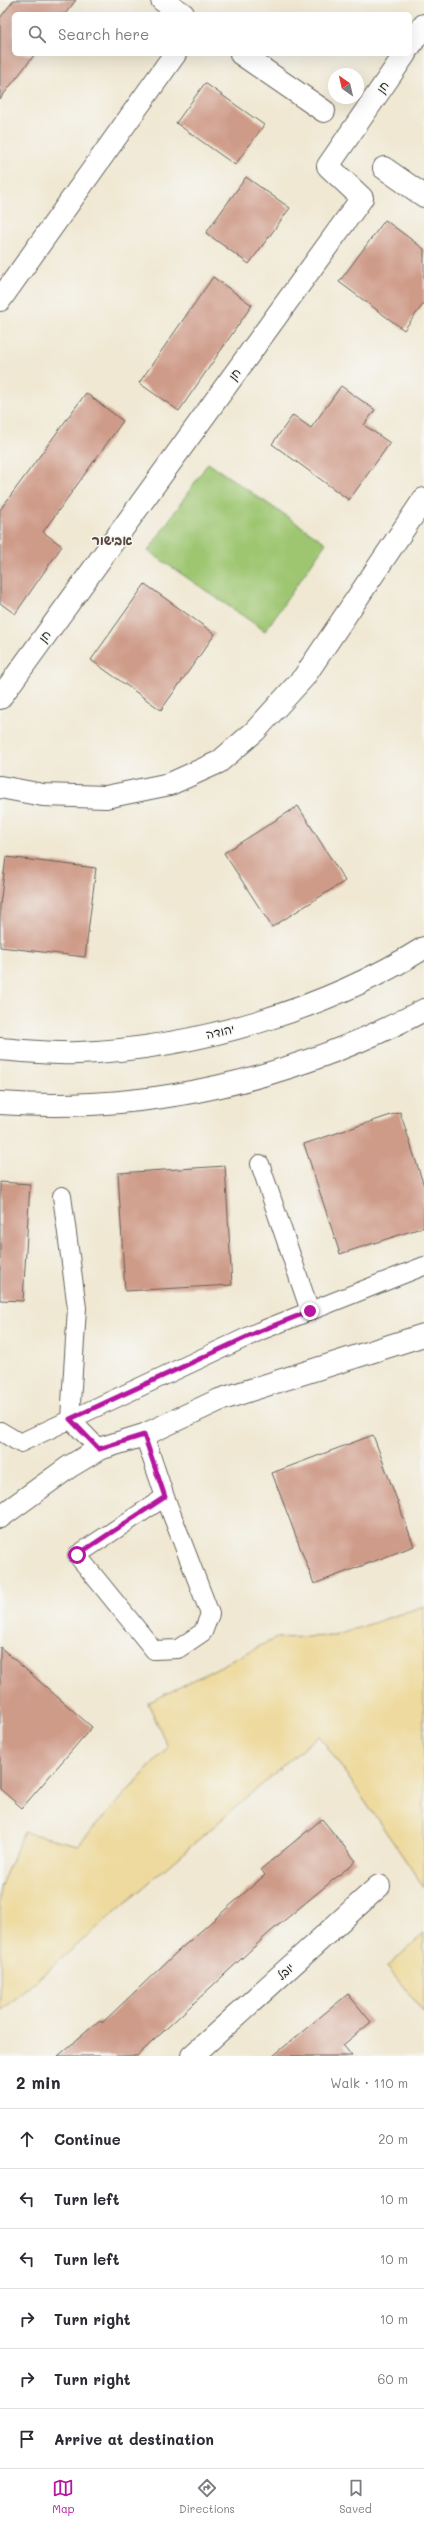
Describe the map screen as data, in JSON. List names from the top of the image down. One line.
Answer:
{"streets":{"street":["חן","יהודה","יובל"]},"districts":["אבישור"],"north":"top left","page":{"search":"Search here","heading":["2 min","Walk · 110 m"],"list":[["Continue","20 m"],["Turn left","10 m"],["Turn left","10 m"],["Turn right","10 m"],["Turn right","60 m"],"Arrive at destination"],"nav":["Map","Directions","Saved"]}}
